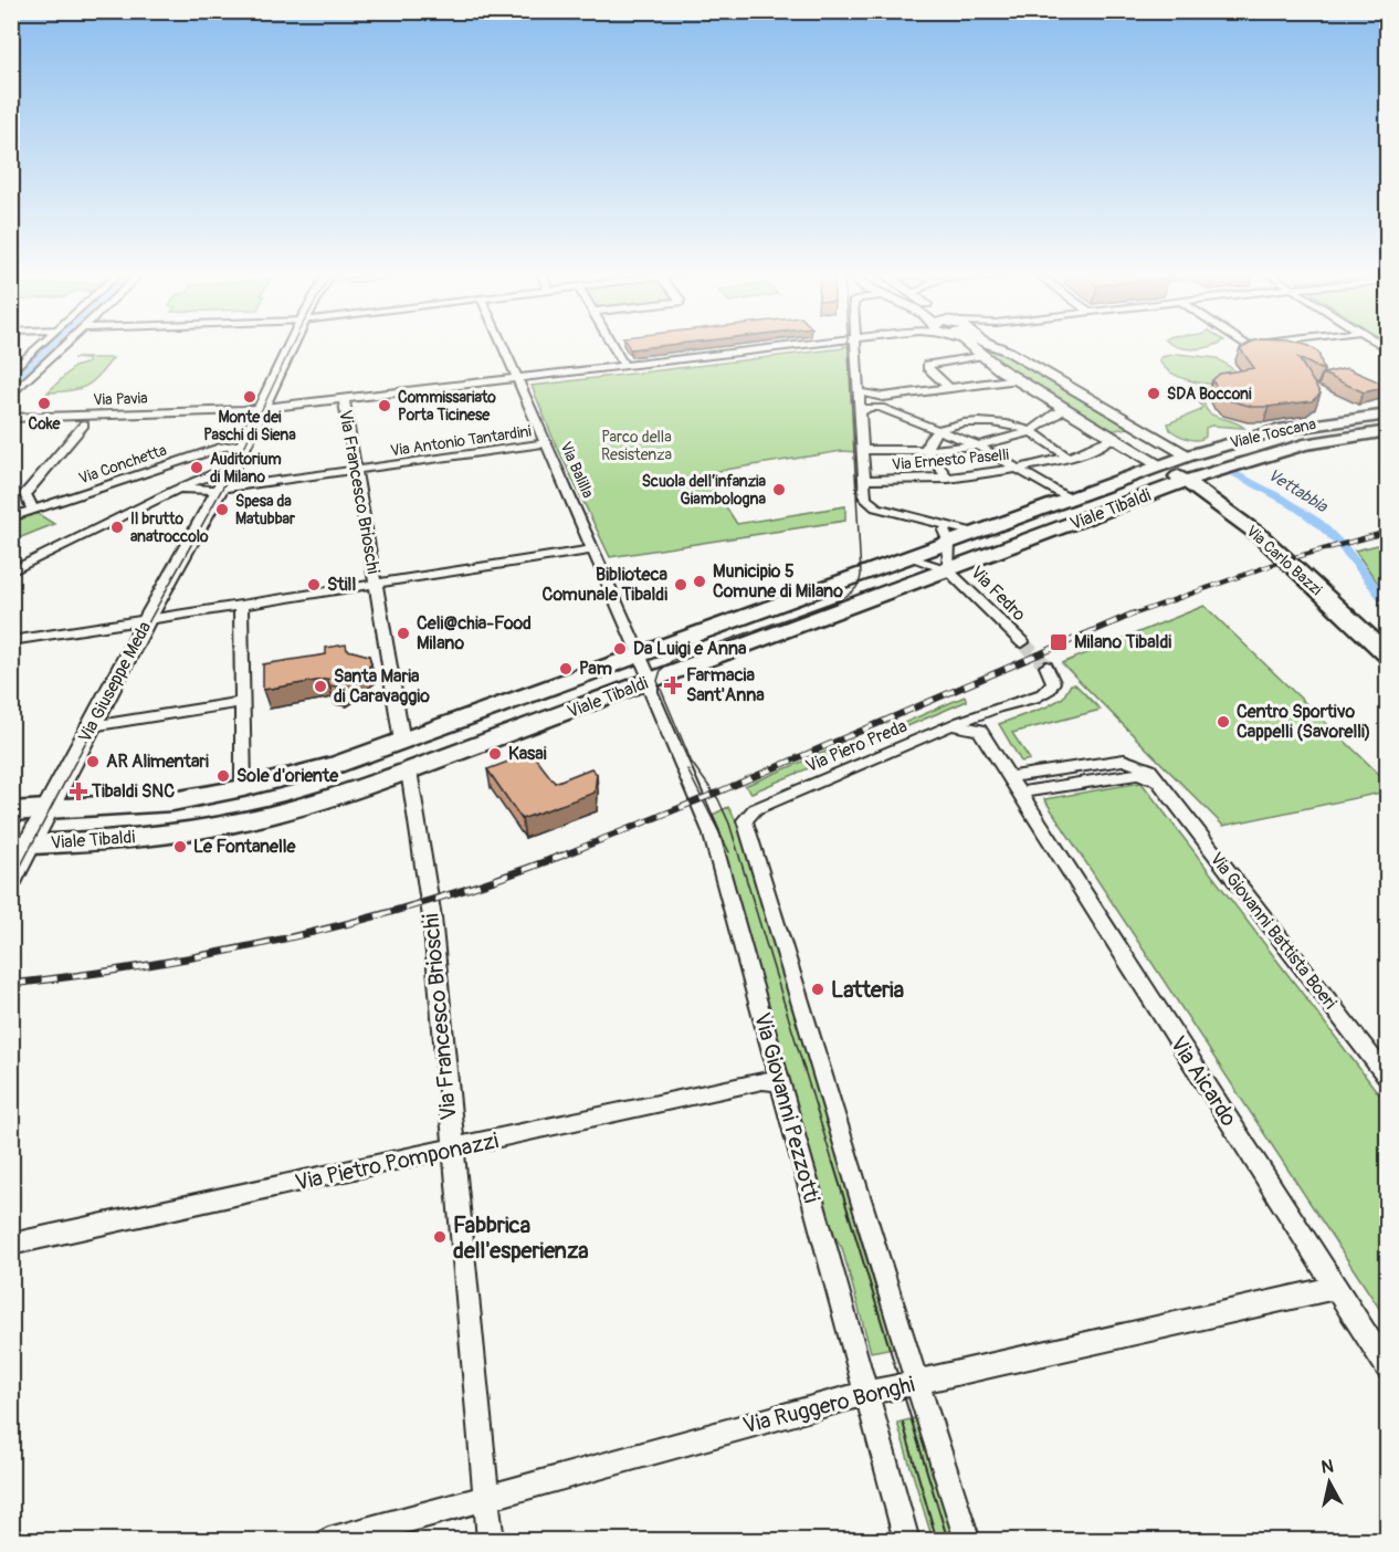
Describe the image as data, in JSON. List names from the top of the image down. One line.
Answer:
{"streets":{"main road":["Viale Toscana","Viale Tibaldi","Via Carlo Bazzi","Via Giuseppe Meda"],"street":["Via Pavia","Via Antonio Tantardini","Via Ernesto Paselli","Via Conchetta","Via Balilla","Via Francesco Brioschi","Via Fedro","Via Piero Preda","Via Giovanni Battista Boeri","Via Aicardo","Via Giovanni Pezzotti","Via Pietro Pomponazzi","Via Ruggero Bonghi"]},"crossings":[["Via Pavia","Via Balilla"],["Via Pavia","Via Francesco Brioschi"],["Via Pavia","Via Giuseppe Meda"],["Viale Toscana","Viale Tibaldi"],["Viale Toscana","Via Carlo Bazzi"],["Via Antonio Tantardini","Via Balilla"],["Via Antonio Tantardini","Via Francesco Brioschi"],["Via Antonio Tantardini","Via Giuseppe Meda"],["Via Conchetta","Via Giuseppe Meda"],["Via Balilla","Viale Tibaldi"],["Via Balilla","Via Giovanni Pezzotti"],["Via Francesco Brioschi","Viale Tibaldi"],["Via Francesco Brioschi","Via Pietro Pomponazzi"],["Via Francesco Brioschi","Via Ruggero Bonghi"],["Viale Tibaldi","Via Carlo Bazzi"],["Viale Tibaldi","Via Fedro"],["Viale Tibaldi","Via Giuseppe Meda"],["Viale Tibaldi","Via Giovanni Pezzotti"],["Via Piero Preda","Via Giovanni Pezzotti"],["Via Giovanni Battista Boeri","Via Aicardo"],["Via Aicardo","Via Ruggero Bonghi"],["Via Giovanni Pezzotti","Via Pietro Pomponazzi"],["Via Giovanni Pezzotti","Via Ruggero Bonghi"]],"water":["Vettabbia"],"parks":["Parco della Resistenza"],"places":{"other":["SDA Bocconi","Monte dei Paschi di Siena","Coke","Commissariato Porta Ticinese","Auditorium di Milano","Scuola dell’infanzia Giambologna","Spesa da Matubbar","Il brutto anatroccolo","Municipio 5 Comune di Milano","Still","Biblioteca Comunale Tibaldi","Celi@chia-Food Milano","Da Luigi e Anna","Pam","Santa Maria di Caravaggio","Centro Sportivo Cappelli (Savorelli)","Kasai","AR Alimentari","Sole d'oriente","Le Fontanelle","Latteria","Fabbrica dell'esperienza"],"transit":["Milano Tibaldi"],"health":["Farmacia Sant'Anna","Tibaldi SNC"]},"north":"top"}
